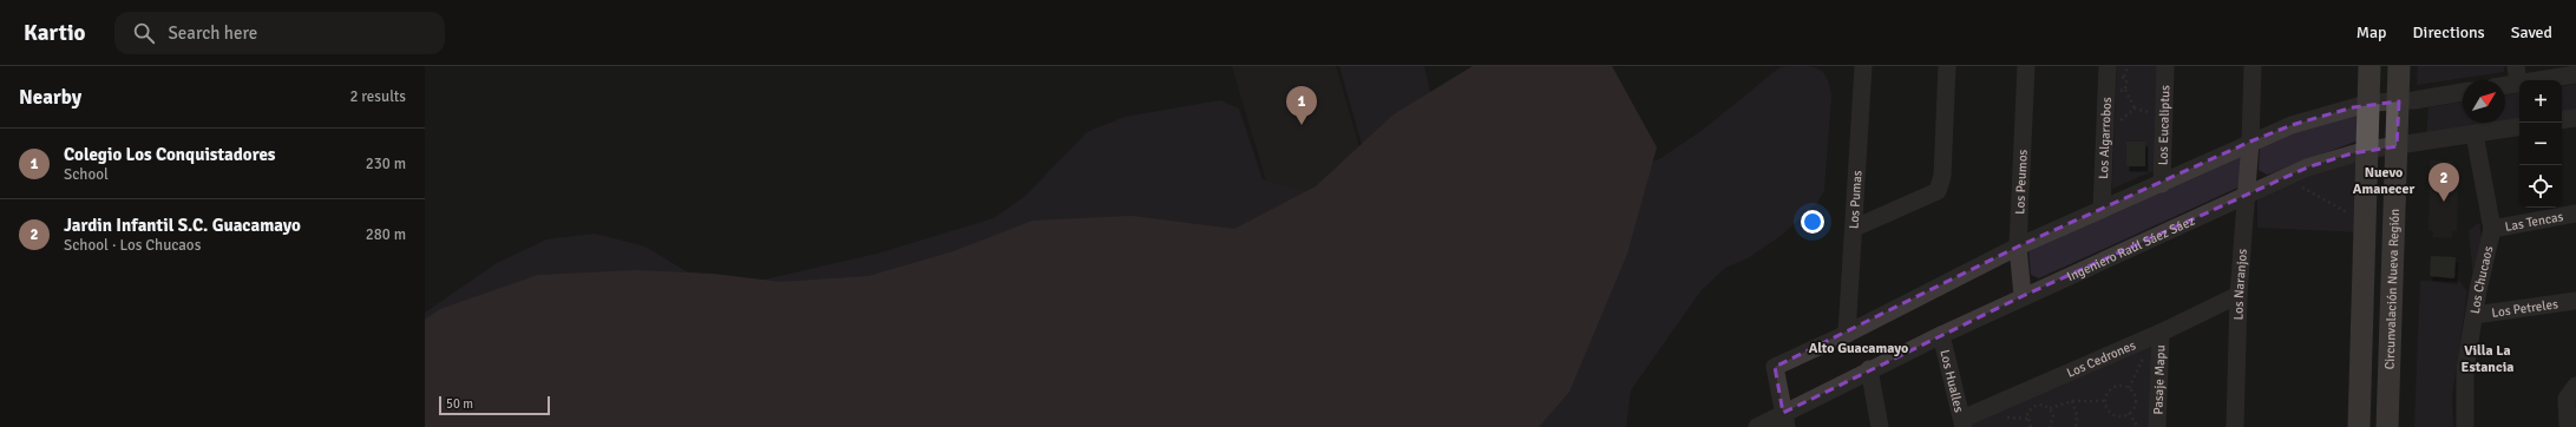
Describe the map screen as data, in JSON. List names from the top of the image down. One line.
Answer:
{"streets":{"main road":["Circunvalación Nueva Región"],"street":["Los Eucaliptus","Los Algarrobos","Los Peumos","Los Pumas","Las Tencas","Ingeniero Raúl Sáez Sáez","Los Chucaos","Los Naranjos","Los Petreles","Los Cedrones","Pasaje Mapu","Los Hualles"]},"crossings":[["Los Peumos","Ingeniero Raúl Sáez Sáez"],["Las Tencas","Los Chucaos"],["Ingeniero Raúl Sáez Sáez","Los Chucaos"],["Ingeniero Raúl Sáez Sáez","Los Naranjos"],["Ingeniero Raúl Sáez Sáez","Circunvalación Nueva Región"],["Ingeniero Raúl Sáez Sáez","Los Hualles"],["Los Chucaos","Los Petreles"],["Los Naranjos","Los Cedrones"],["Los Cedrones","Pasaje Mapu"],["Los Cedrones","Los Hualles"]],"districts":["Nuevo Amanecer","Alto Guacamayo","Villa La Estancia"],"scale_bar":"50 m","north":"top right","page":{"header":"Kartio","search":"Search here","nav":["Map","Directions","Saved"],"heading":["Nearby","2 results"],"map_buttons":["+","−"],"pins":["1","2"],"list":[{"mark":"1","name":"Colegio Los Conquistadores","note":"School","value":"230 m"},{"mark":"2","name":"Jardin Infantil S.C. Guacamayo","note":"School · Los Chucaos","value":"280 m"}],"scale":"50 m"}}
